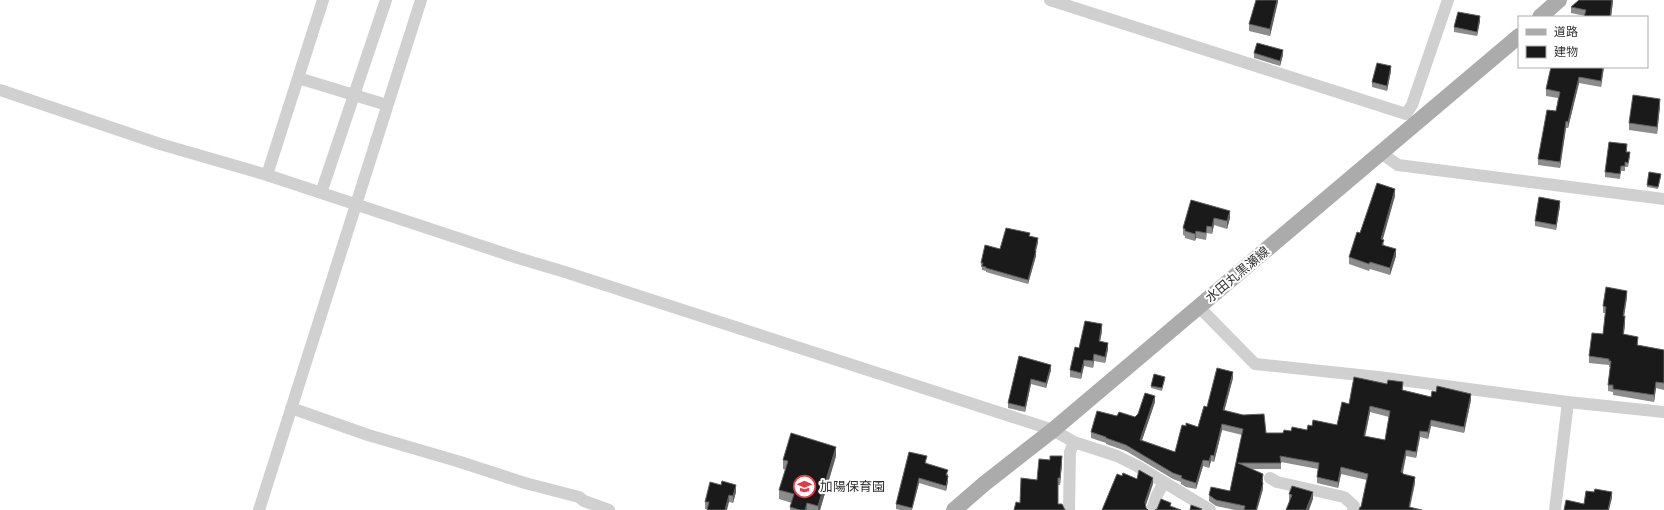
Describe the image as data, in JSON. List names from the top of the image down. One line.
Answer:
{"streets":{"main road":["水田丸黒瀬線"]},"places":{"school or university":["加陽保育園"]},"legend":["道路","建物"]}
